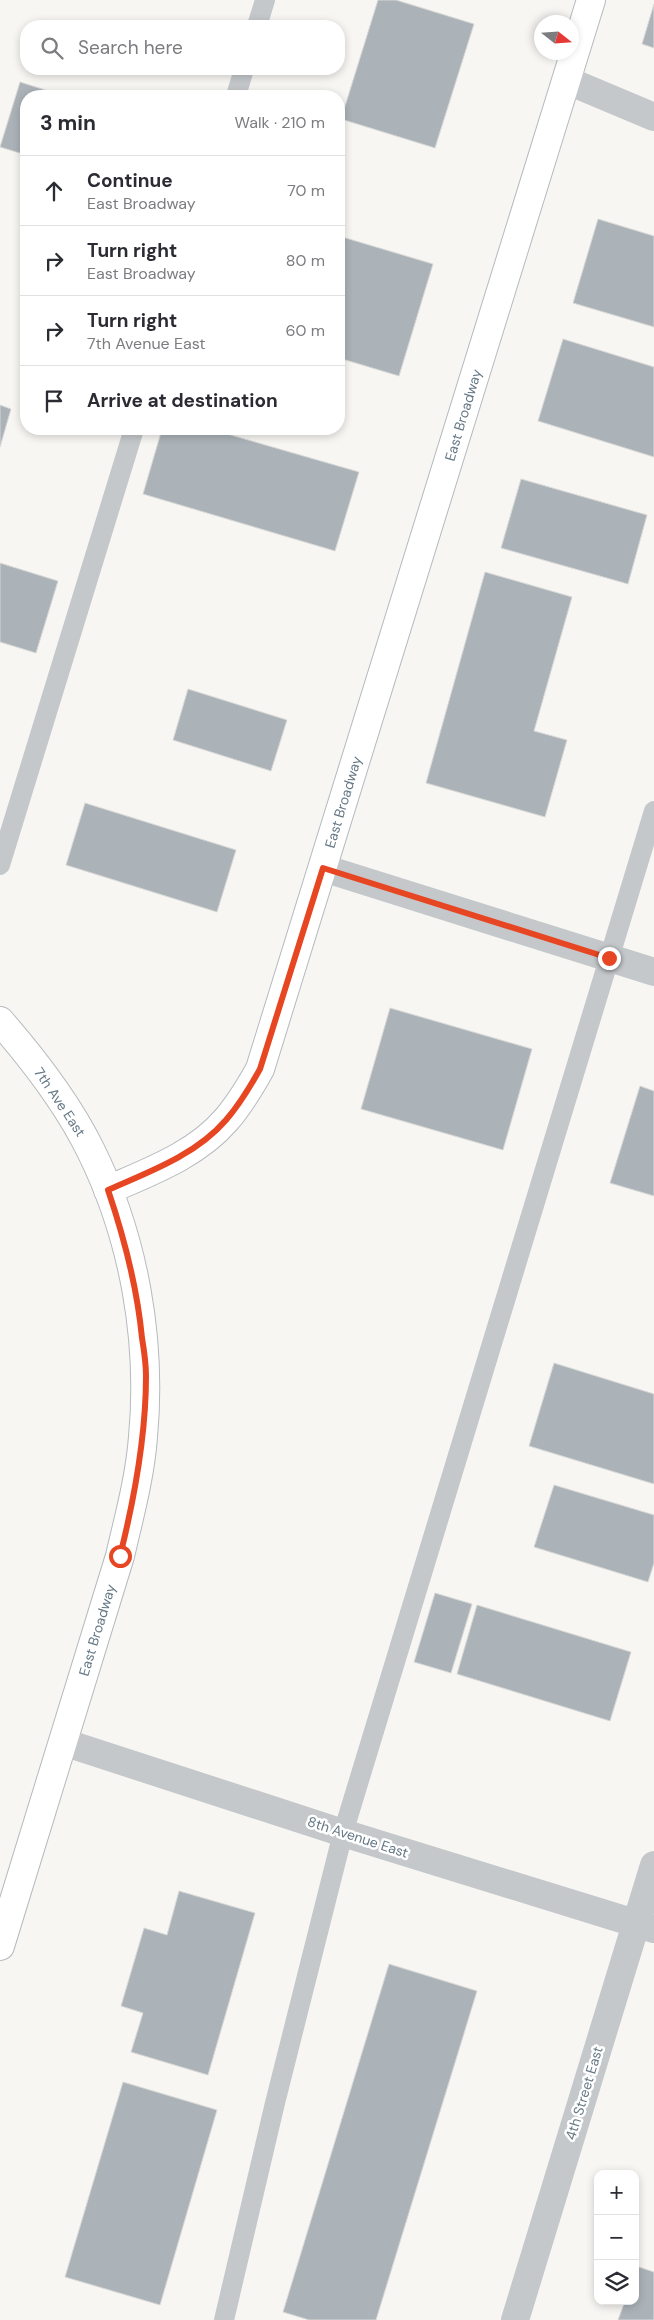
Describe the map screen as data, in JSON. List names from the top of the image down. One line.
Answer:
{"streets":{"main road":["East Broadway","7th Ave East"],"street":["8th Avenue East","4th Street East"]},"crossings":[["East Broadway","7th Ave East"],["East Broadway","8th Avenue East"],["8th Avenue East","4th Street East"]],"north":"right","page":{"search":"Search here","heading":["3 min","Walk · 210 m"],"list":[["Continue","East Broadway","70 m"],["Turn right","East Broadway","80 m"],["Turn right","7th Avenue East","60 m"],"Arrive at destination"],"map_buttons":["+","−"]}}
